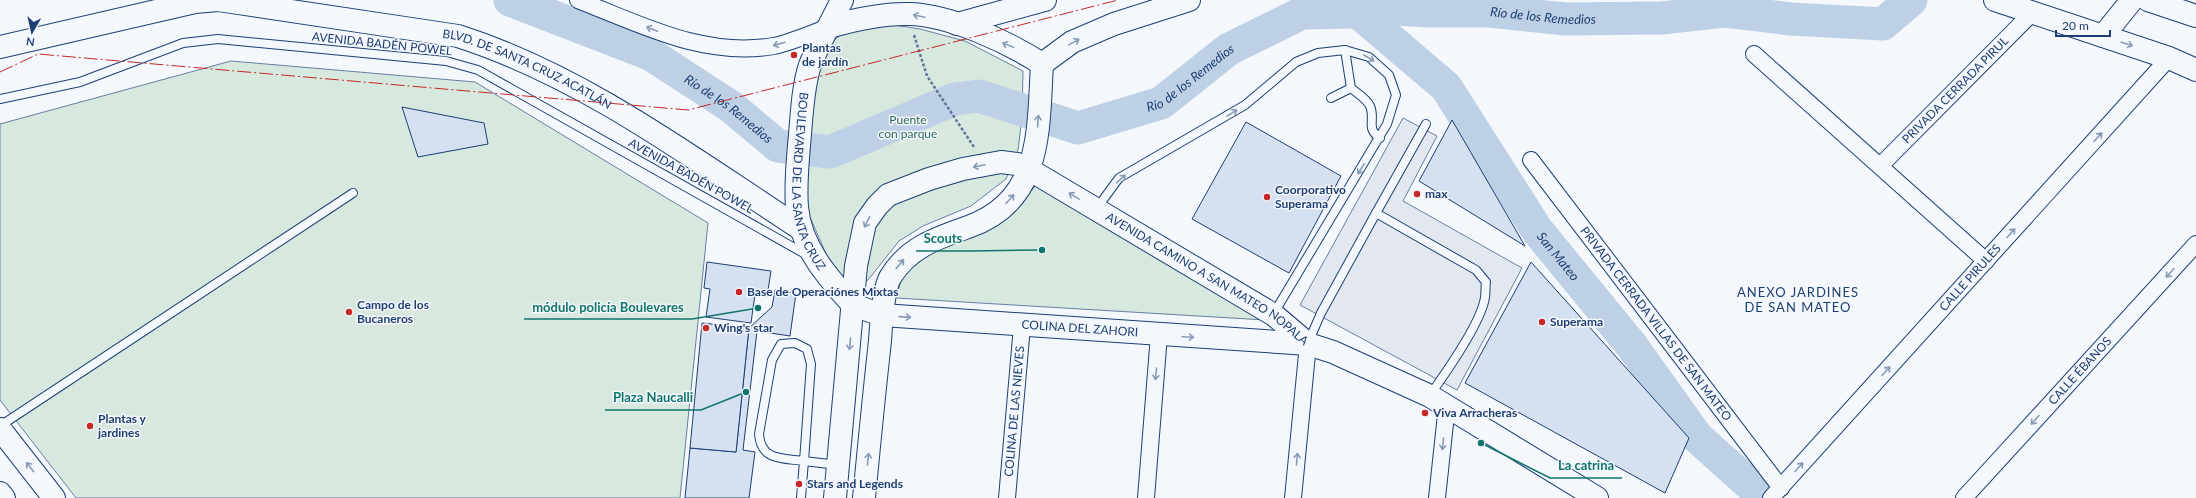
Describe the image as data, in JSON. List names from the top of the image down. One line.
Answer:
{"streets":{"main road":["BLVD. DE SANTA CRUZ ACATLÁN","BOULEVARD DE LA SANTA CRUZ","AVENIDA CAMINO A SAN MATEO NOPALA","COLINA DEL ZAHORI"],"street":["PRIVADA CERRADA PIRUL","CALLE PIRULES","PRIVADA CERRADA VILLAS DE SAN MATEO","CALLE ÉBANOS","COLINA DE LAS NIEVES"],"lane":["AVENIDA BADÉN POWEL"]},"crossings":[["AVENIDA BADÉN POWEL","BOULEVARD DE LA SANTA CRUZ"],["BLVD. DE SANTA CRUZ ACATLÁN","BOULEVARD DE LA SANTA CRUZ"],["BOULEVARD DE LA SANTA CRUZ","COLINA DEL ZAHORI"],["CALLE PIRULES","PRIVADA CERRADA VILLAS DE SAN MATEO"],["AVENIDA CAMINO A SAN MATEO NOPALA","COLINA DEL ZAHORI"],["COLINA DEL ZAHORI","COLINA DE LAS NIEVES"]],"one_way":["CALLE PIRULES","COLINA DEL ZAHORI","CALLE ÉBANOS"],"districts":["ANEXO JARDINES DE SAN MATEO"],"water":["Río de los Remedios","San Mateo"],"parks":["Puente con parque"],"places":["Plantas de jardín","max","Coorporativo Superama","Scouts","Base de Operaciónes Mixtas","módulo policía Boulevares","Campo de los Bucaneros","Superama","Wing's star","Plaza Naucalli","Viva Arracheras","Plantas y jardines","La catrina","Stars and Legends"],"scale_bar":"20 m","north":"bottom"}
